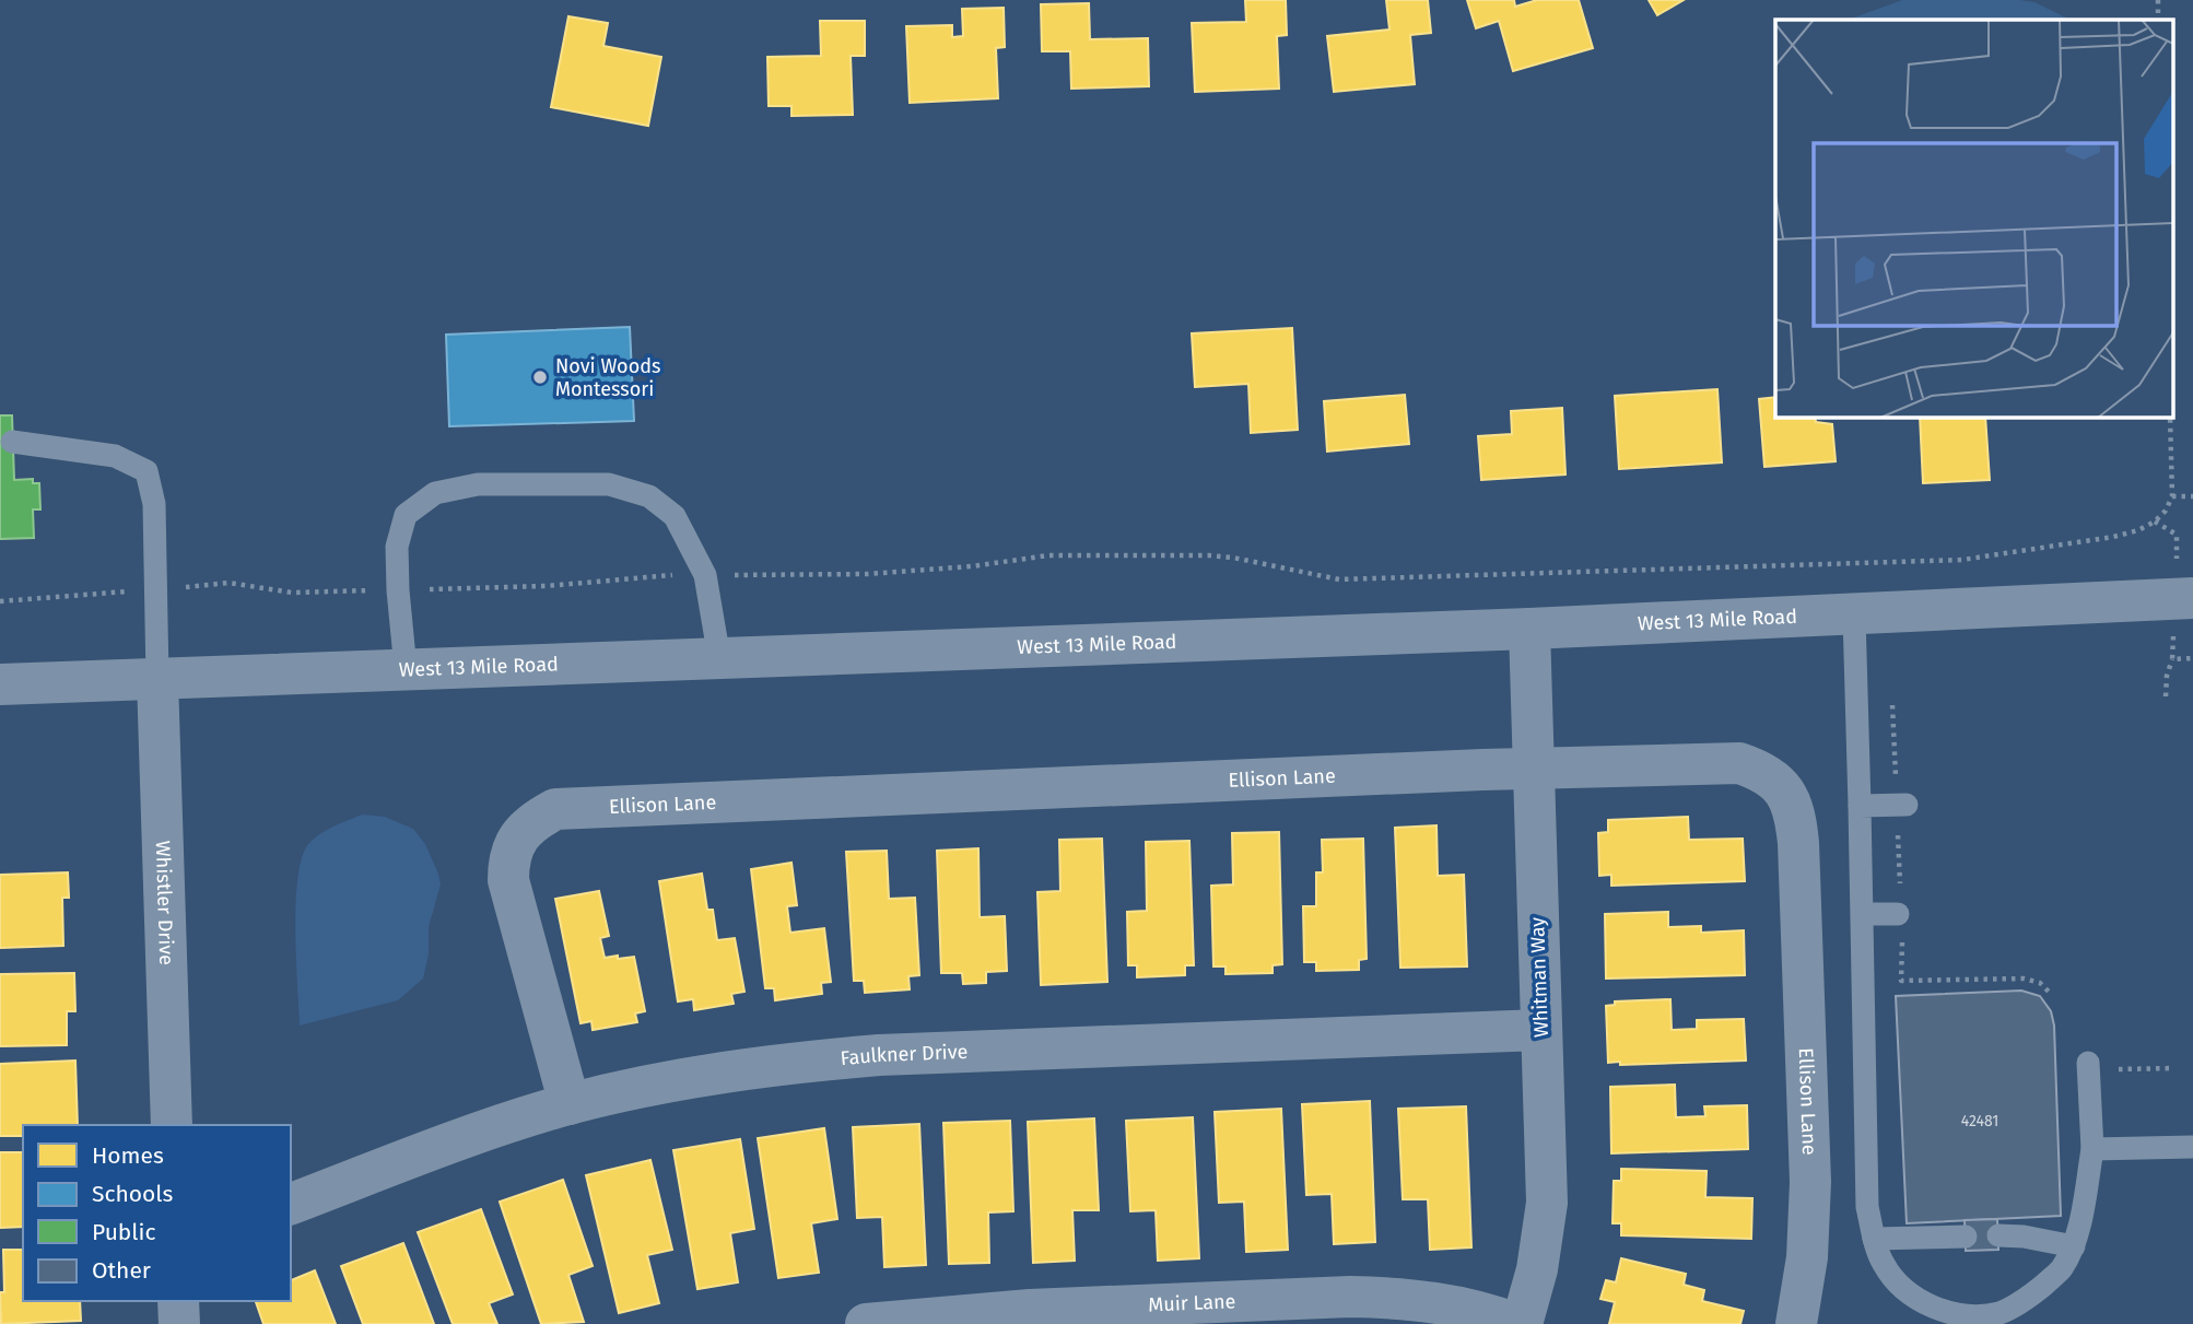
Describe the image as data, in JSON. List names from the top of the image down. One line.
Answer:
{"streets":{"street":["West 13 Mile Road","Ellison Lane","Whistler Drive","Whitman Way","Faulkner Drive","Muir Lane"]},"crossings":[["West 13 Mile Road","Whistler Drive"],["West 13 Mile Road","Whitman Way"],["Ellison Lane","Whitman Way"],["Ellison Lane","Faulkner Drive"],["Whitman Way","Faulkner Drive"]],"places":["Novi Woods Montessori"],"house_numbers":["42481"],"legend":["Homes","Schools","Public","Other"]}
